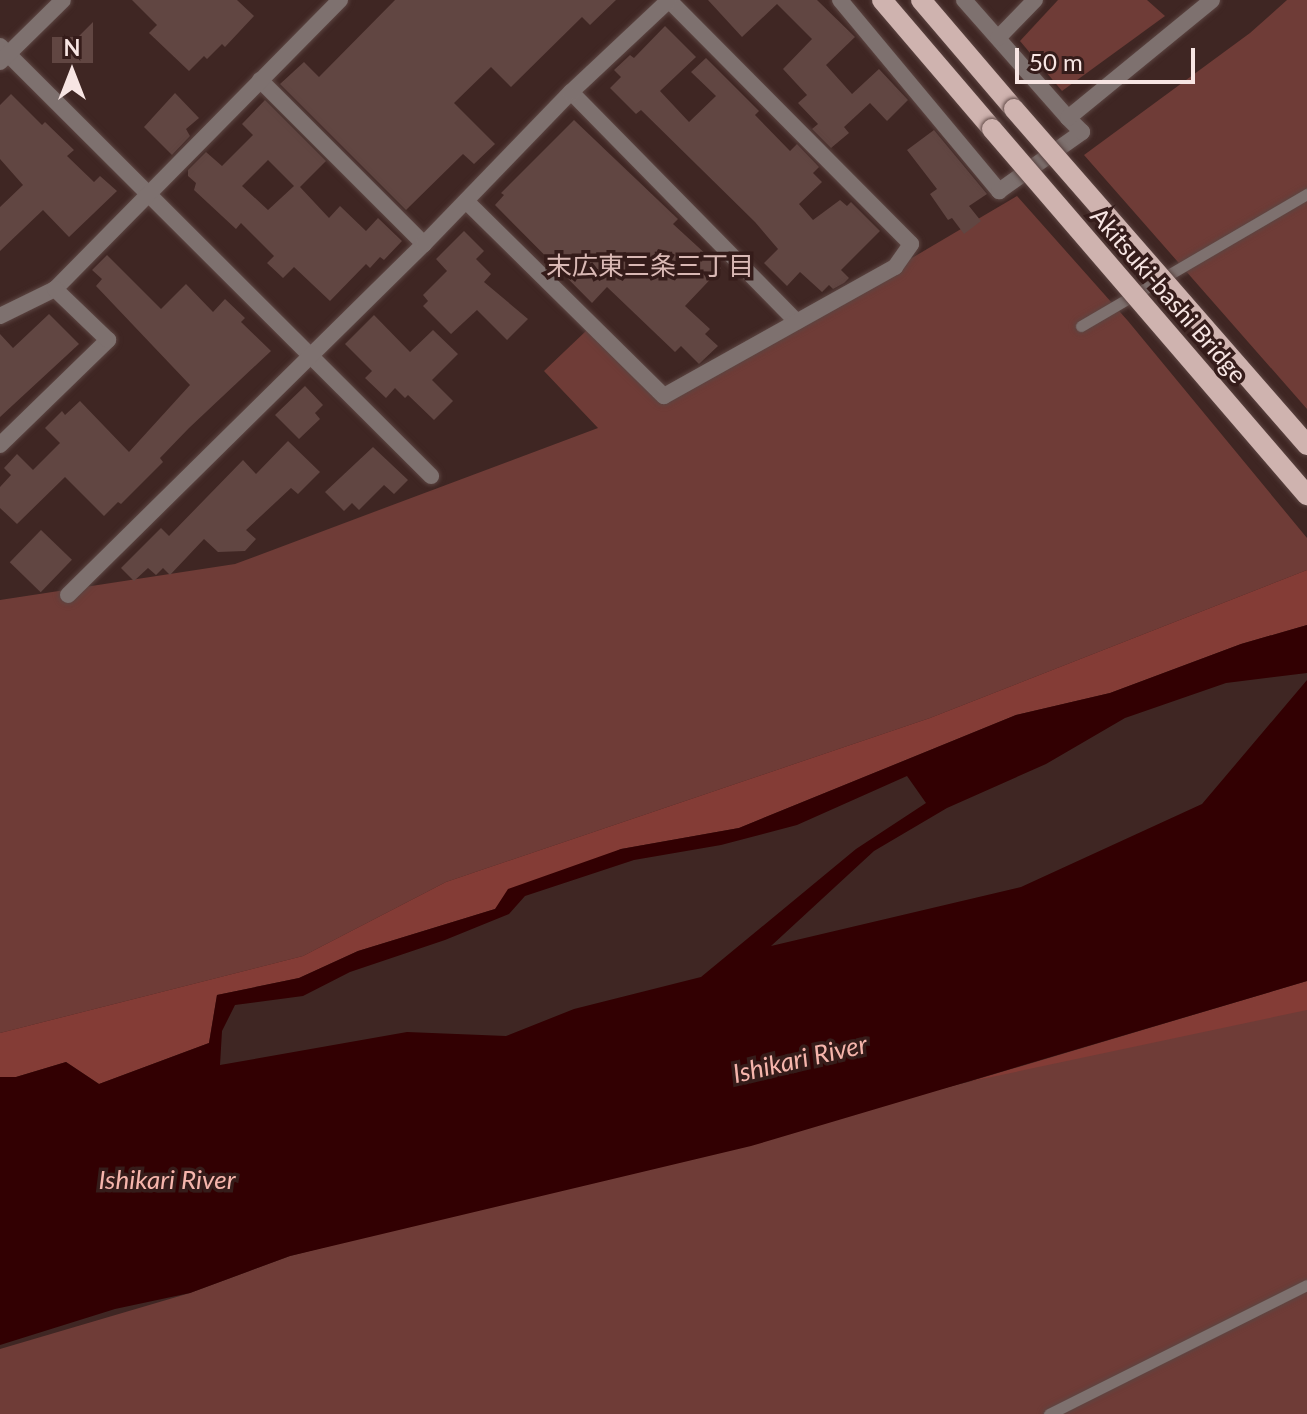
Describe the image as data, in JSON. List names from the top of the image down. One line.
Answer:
{"streets":{"main road":["Akitsuki-bashi Bridge"]},"districts":["末広東三条三丁目"],"water":["Ishikari River"],"scale_bar":"50 m","north":"top"}
